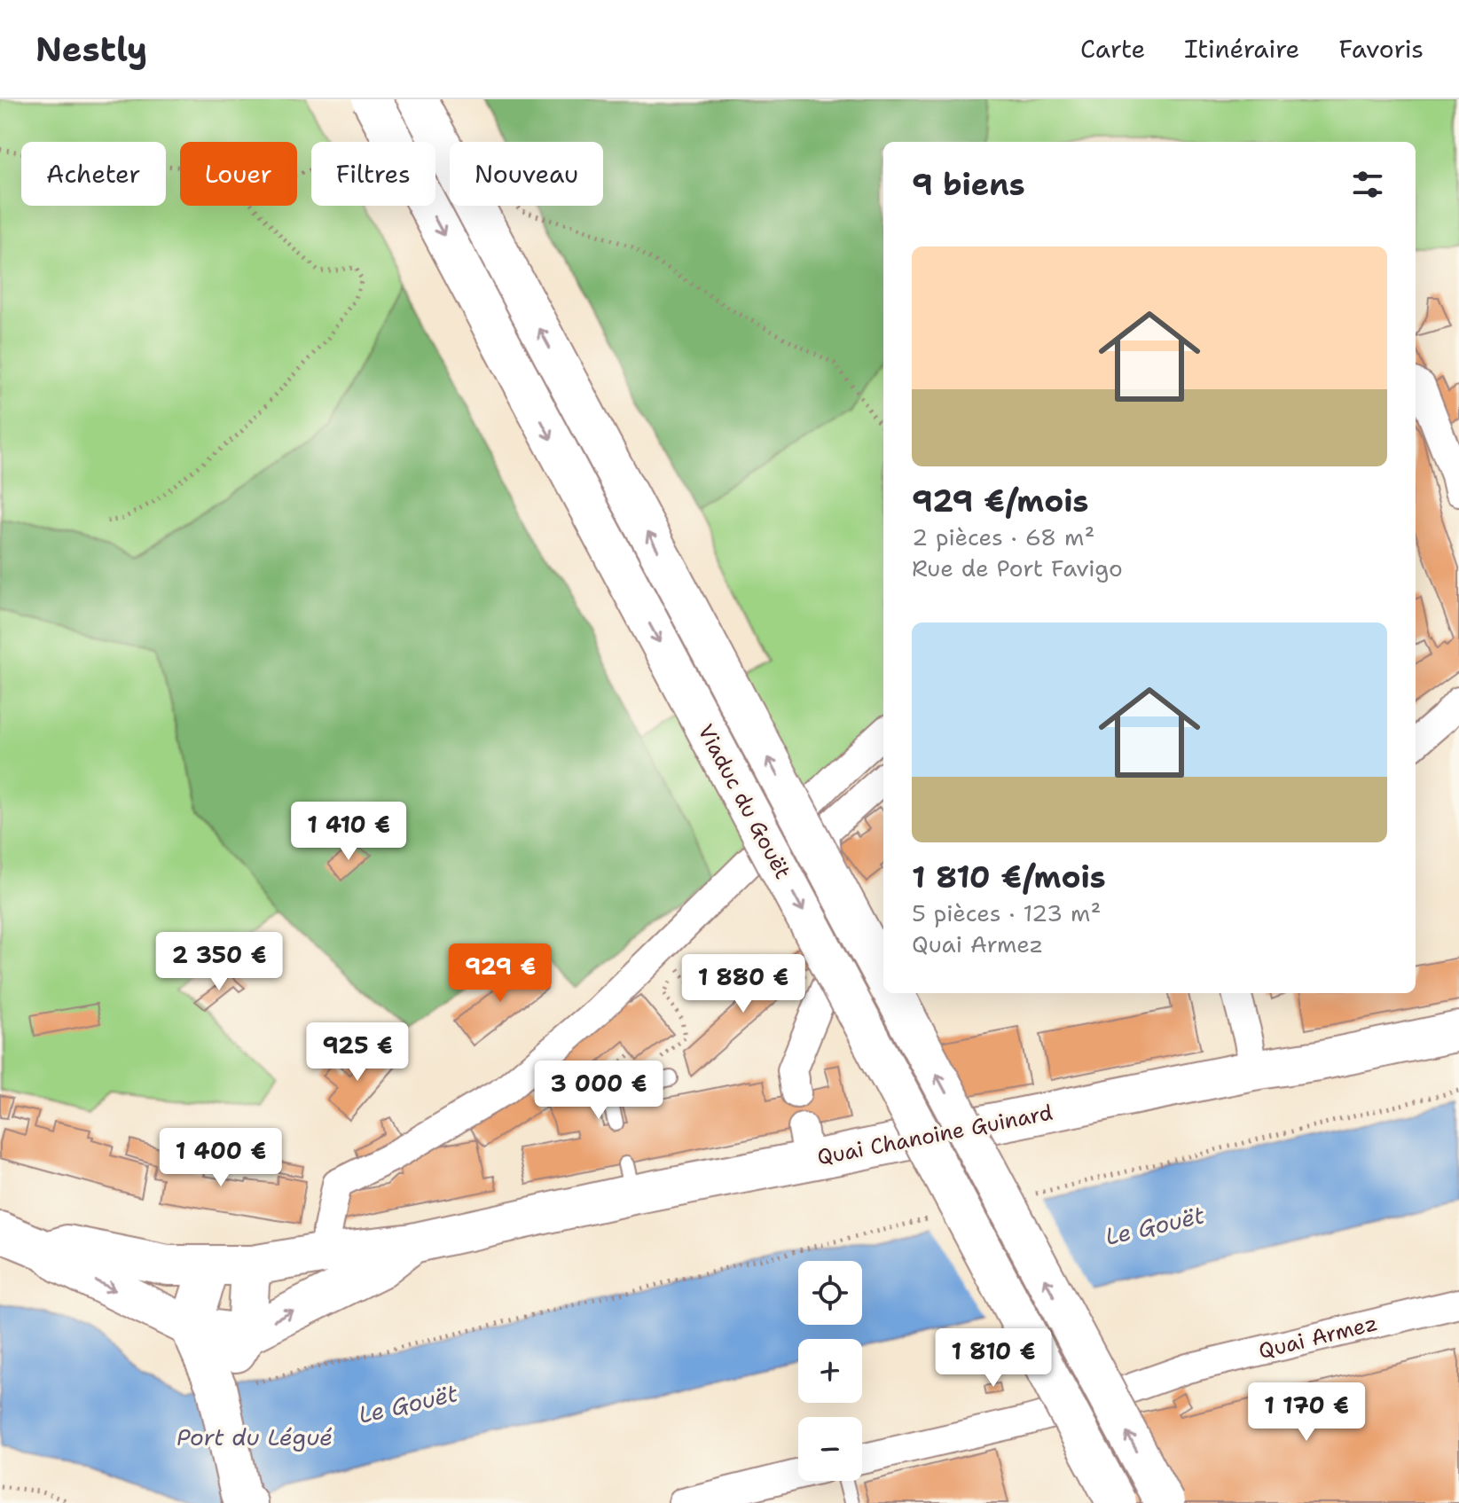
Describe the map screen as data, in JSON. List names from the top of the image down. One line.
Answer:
{"streets":{"main road":["Viaduc du Gouët","Quai Chanoine Guinard"],"street":["Quai Armez"]},"water":["Le Gouët","Port du Légué"],"page":{"header":"Nestly","nav":["Carte","Itinéraire","Favoris"],"chip":["Acheter","Louer","Filtres","Nouveau"],"heading":"9 biens","list":[{"name":"929 €/mois","note":"2 pièces · 68 m² · Rue de Port Favigo"},{"name":"1 810 €/mois","note":"5 pièces · 123 m² · Quai Armez"}],"price":["1 410 €","2 350 €","929 €","1 880 €","925 €","3 000 €","1 400 €","1 810 €","1 170 €"],"map_buttons":["+","−"]}}
